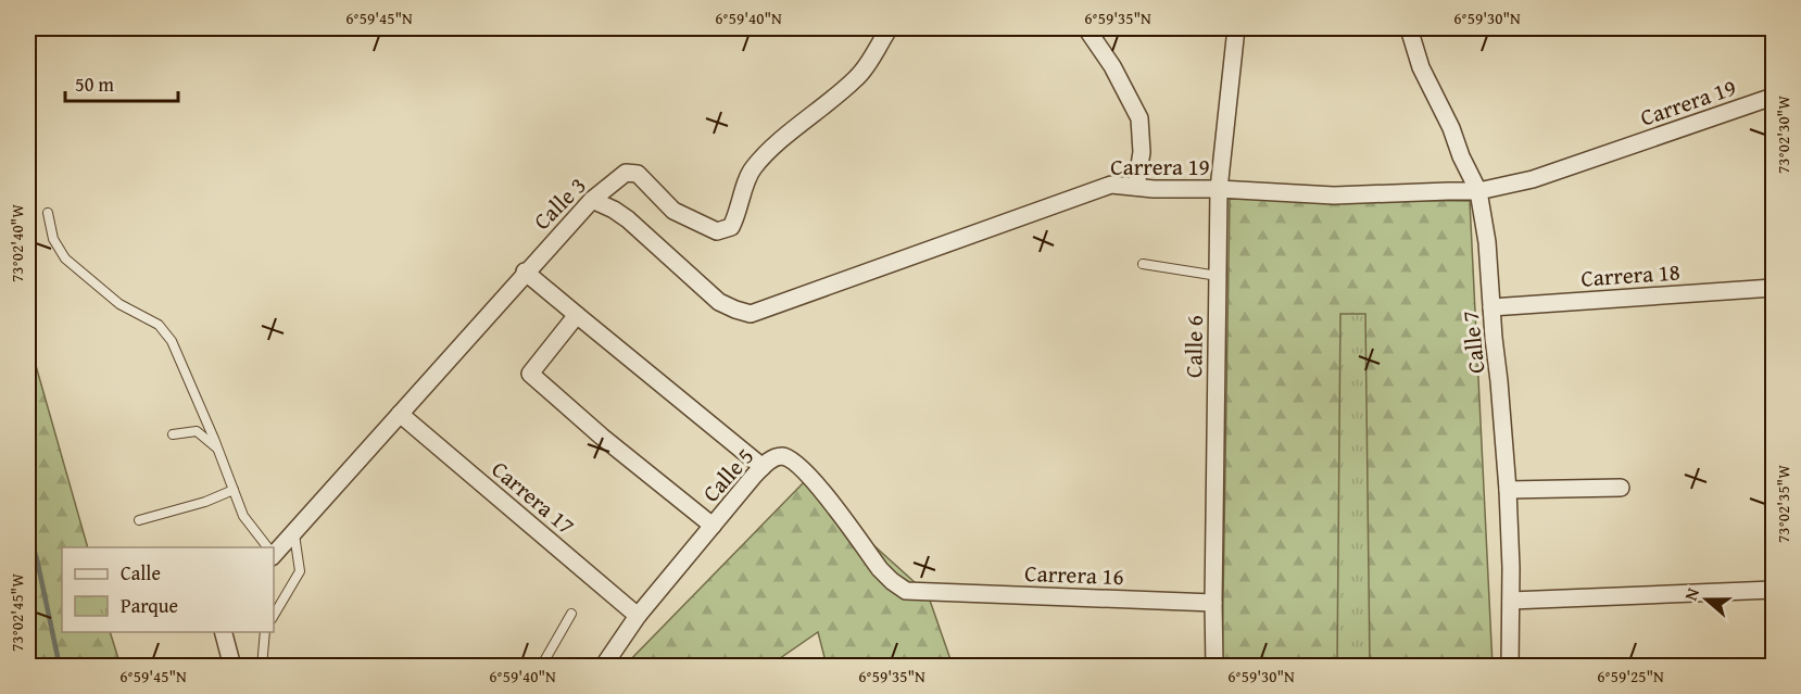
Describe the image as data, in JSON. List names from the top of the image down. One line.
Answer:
{"streets":{"street":["Carrera 19","Calle 3","Carrera 18","Calle 7","Calle 6","Calle 5","Carrera 17","Carrera 16"]},"crossings":[["Carrera 19","Calle 3"],["Carrera 19","Calle 7"],["Carrera 19","Calle 6"],["Calle 3","Carrera 17"],["Carrera 18","Calle 7"],["Calle 6","Carrera 16"],["Calle 5","Carrera 17"],["Calle 5","Carrera 16"]],"legend":["Calle","Parque"],"scale_bar":"50 m","north":"left","coordinates":["6°59'45\"N","6°59'40\"N","6°59'35\"N","6°59'30\"N","73°02'30\"W","73°02'40\"W","73°02'35\"W","73°02'45\"W","6°59'25\"N"]}
